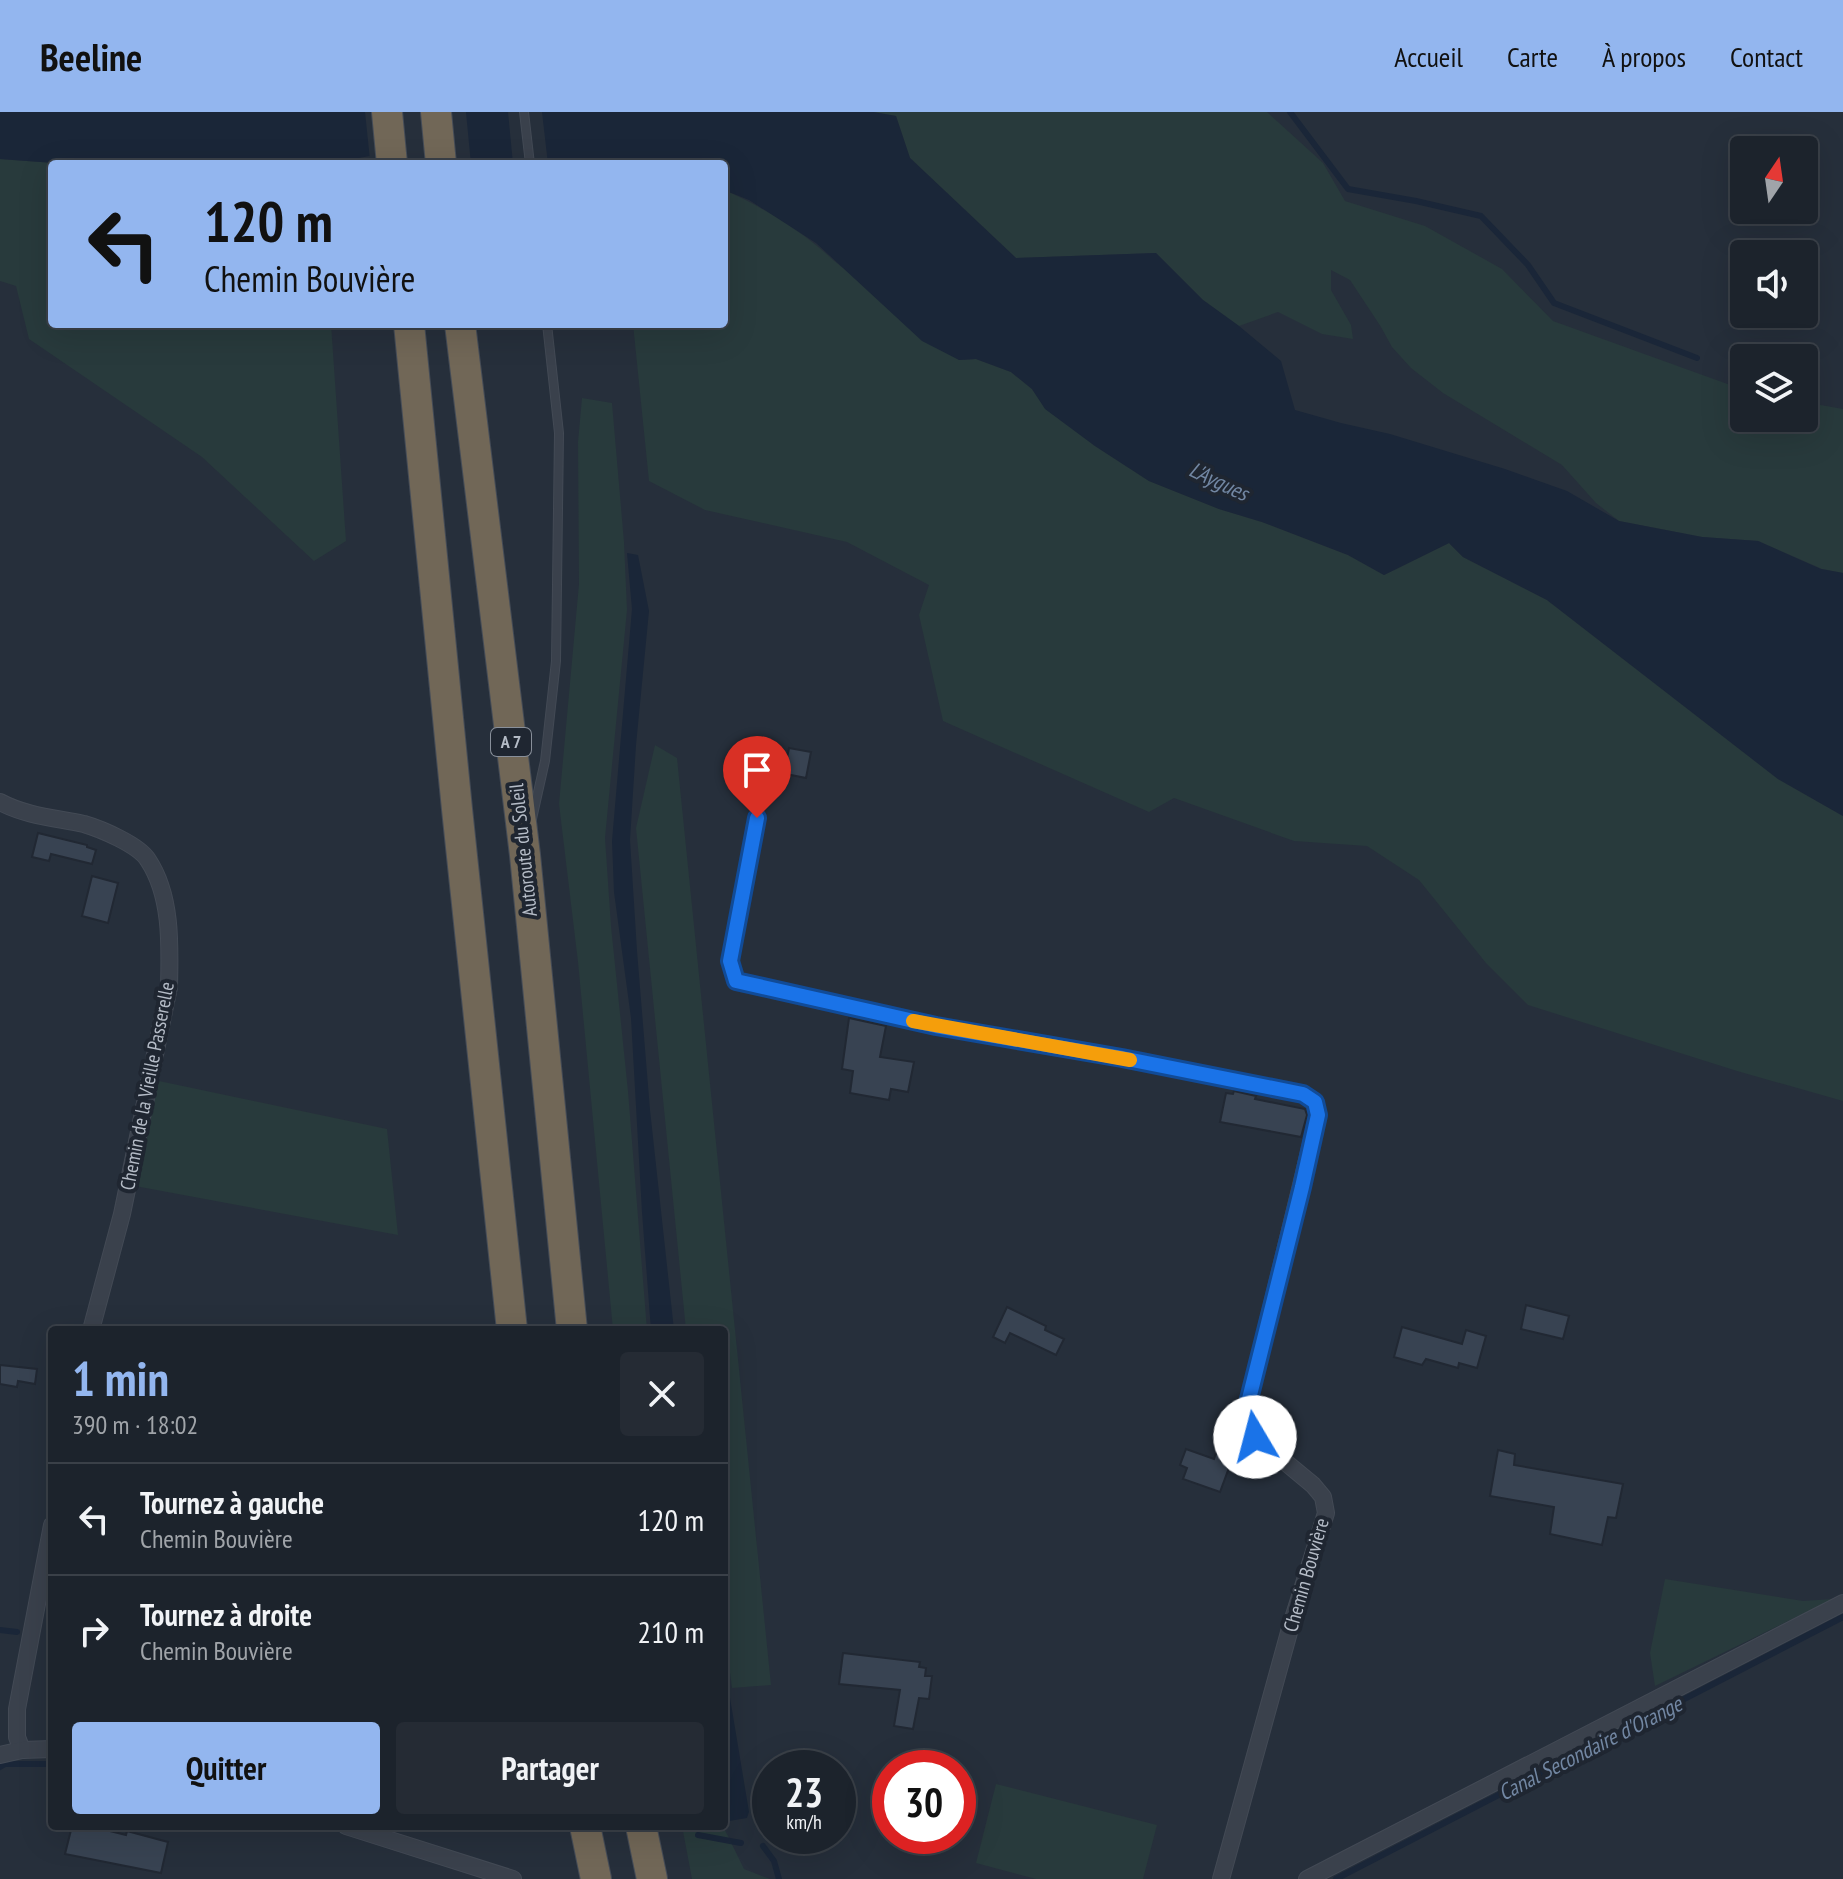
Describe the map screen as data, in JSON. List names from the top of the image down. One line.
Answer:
{"streets":{"highway":["A 7","Autoroute du Soleil"],"street":["Chemin de la Vieille Passerelle","Chemin Bouvière"]},"water":["L'Aygues","Canal Secondaire d'Orange"],"north":"top","page":{"header":"Beeline","nav":["Accueil","Carte","À propos","Contact"],"turn":["120 m","Chemin Bouvière"],"heading":["1 min","390 m · 18:02"],"list":[{"name":"Tournez à gauche","note":"Chemin Bouvière","value":"120 m"},{"name":"Tournez à droite","note":"Chemin Bouvière","value":"210 m"}],"buttons":["Quitter","Partager"],"speed":"23 km/h","limit":"30"}}
